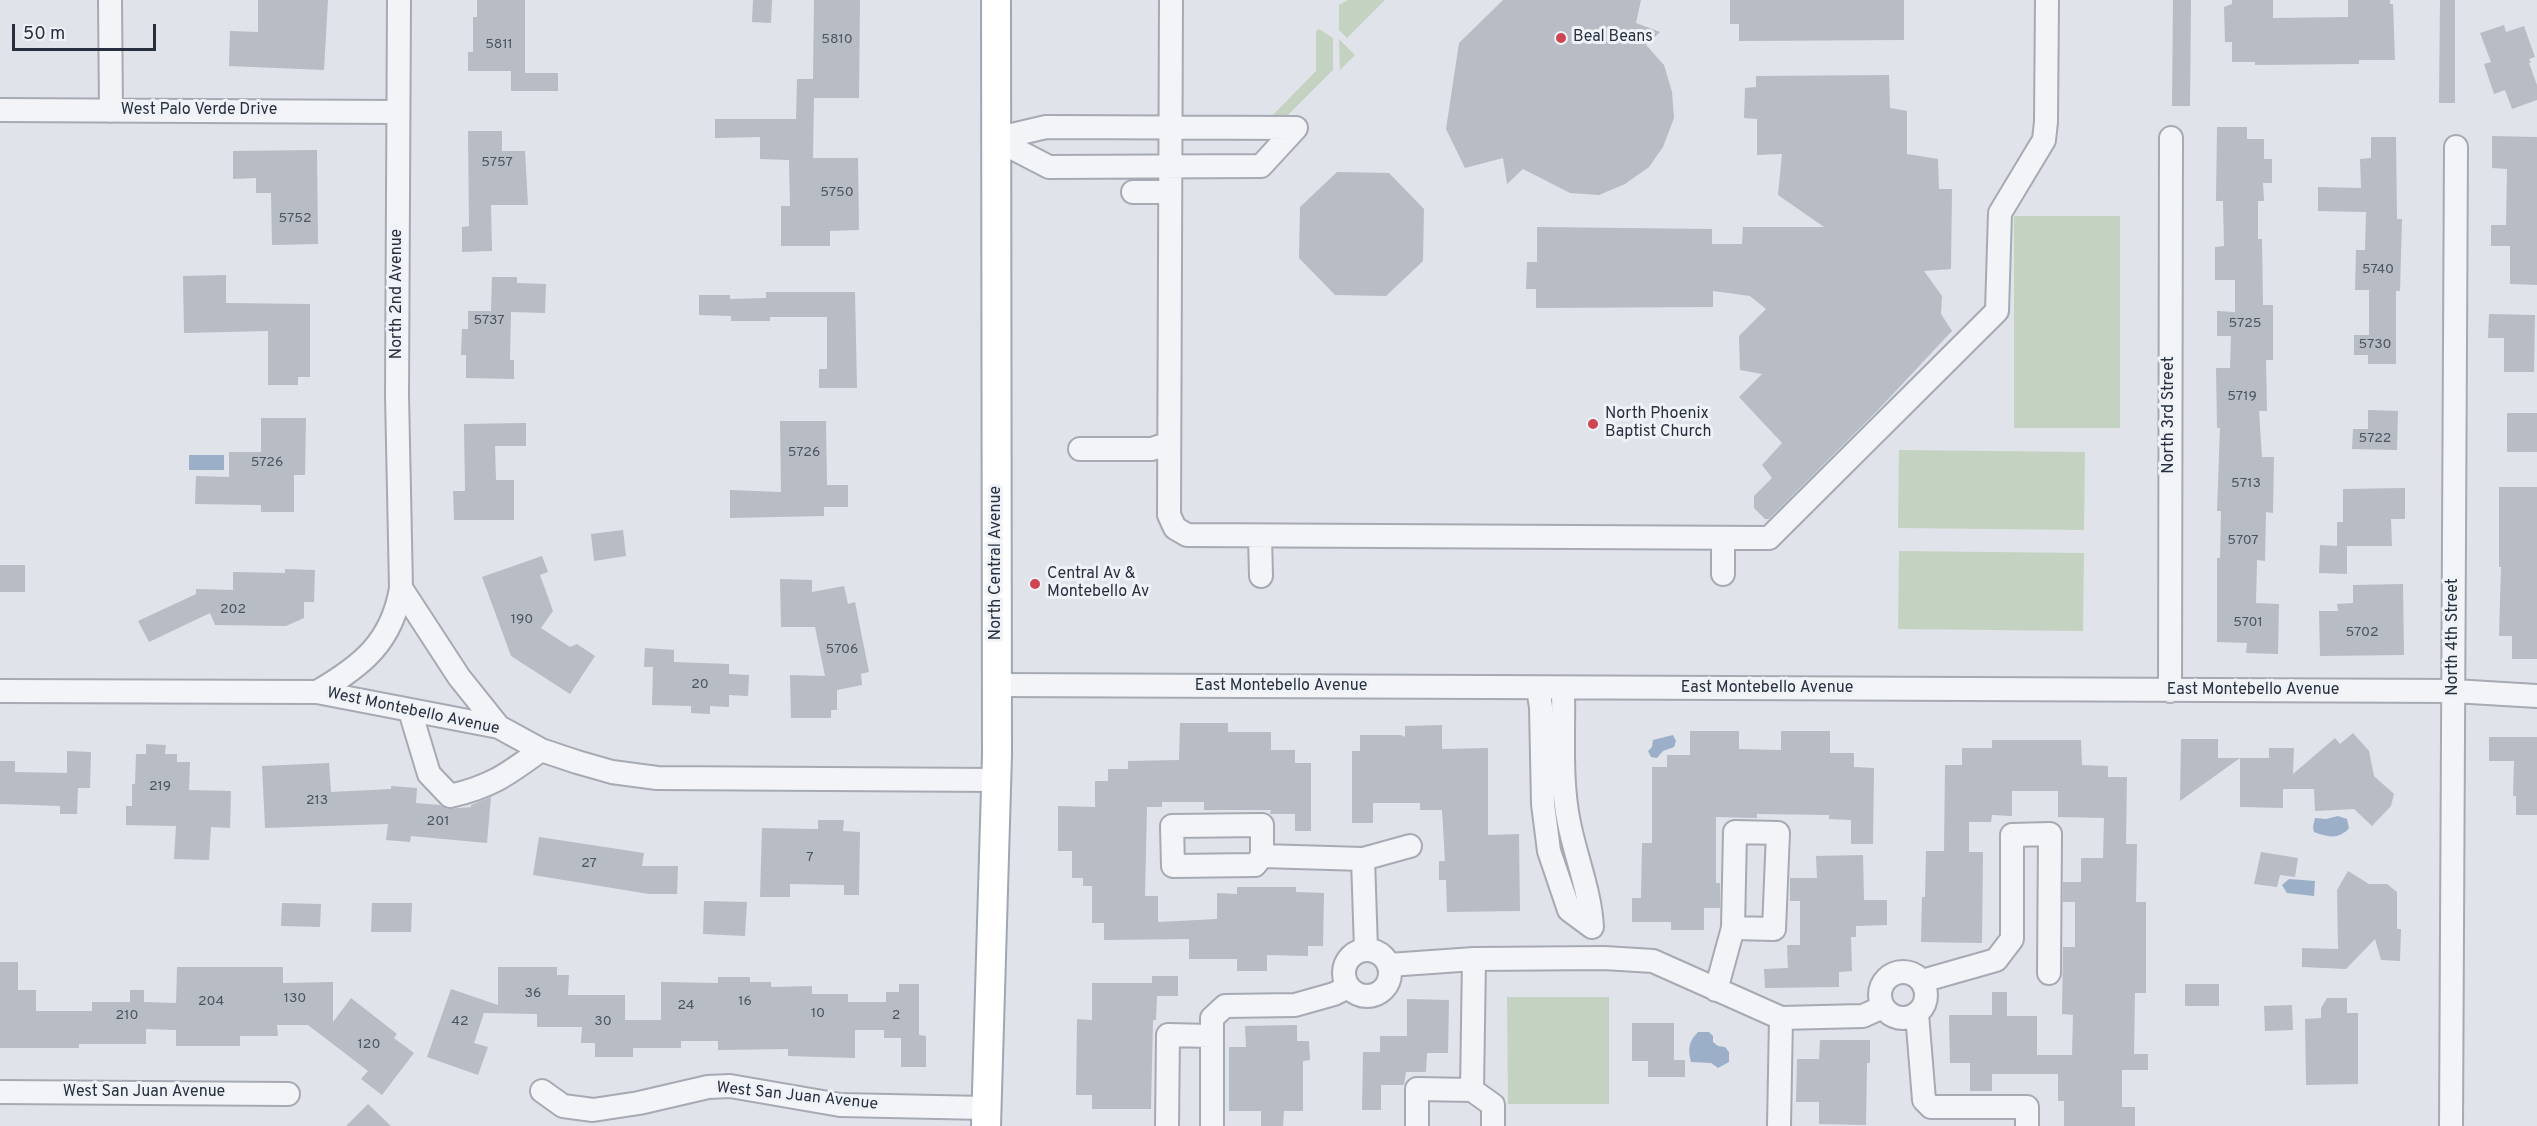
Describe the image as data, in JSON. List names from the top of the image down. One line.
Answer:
{"streets":{"main road":["North Central Avenue"],"street":["West Palo Verde Drive","North 2nd Avenue","North 3rd Street","North 4th Street","East Montebello Avenue","West Montebello Avenue","West San Juan Avenue"]},"crossings":[["West Palo Verde Drive","North 2nd Avenue"],["North 2nd Avenue","West Montebello Avenue"],["North 3rd Street","East Montebello Avenue"],["North Central Avenue","East Montebello Avenue"],["North Central Avenue","West Montebello Avenue"],["North Central Avenue","West San Juan Avenue"],["North 4th Street","East Montebello Avenue"]],"places":["Beal Beans","North Phoenix Baptist Church","Central Av & Montebello Av"],"house_numbers":["5810","5811","5757","5750","5752","5740","5737","5725","5730","5719","5722","5726","5726","5713","5707","202","190","5701","5702","5706","20","219","213","201","7","27","36","130","204","16","24","10","210","2","42","30","120"],"scale_bar":"50 m"}
